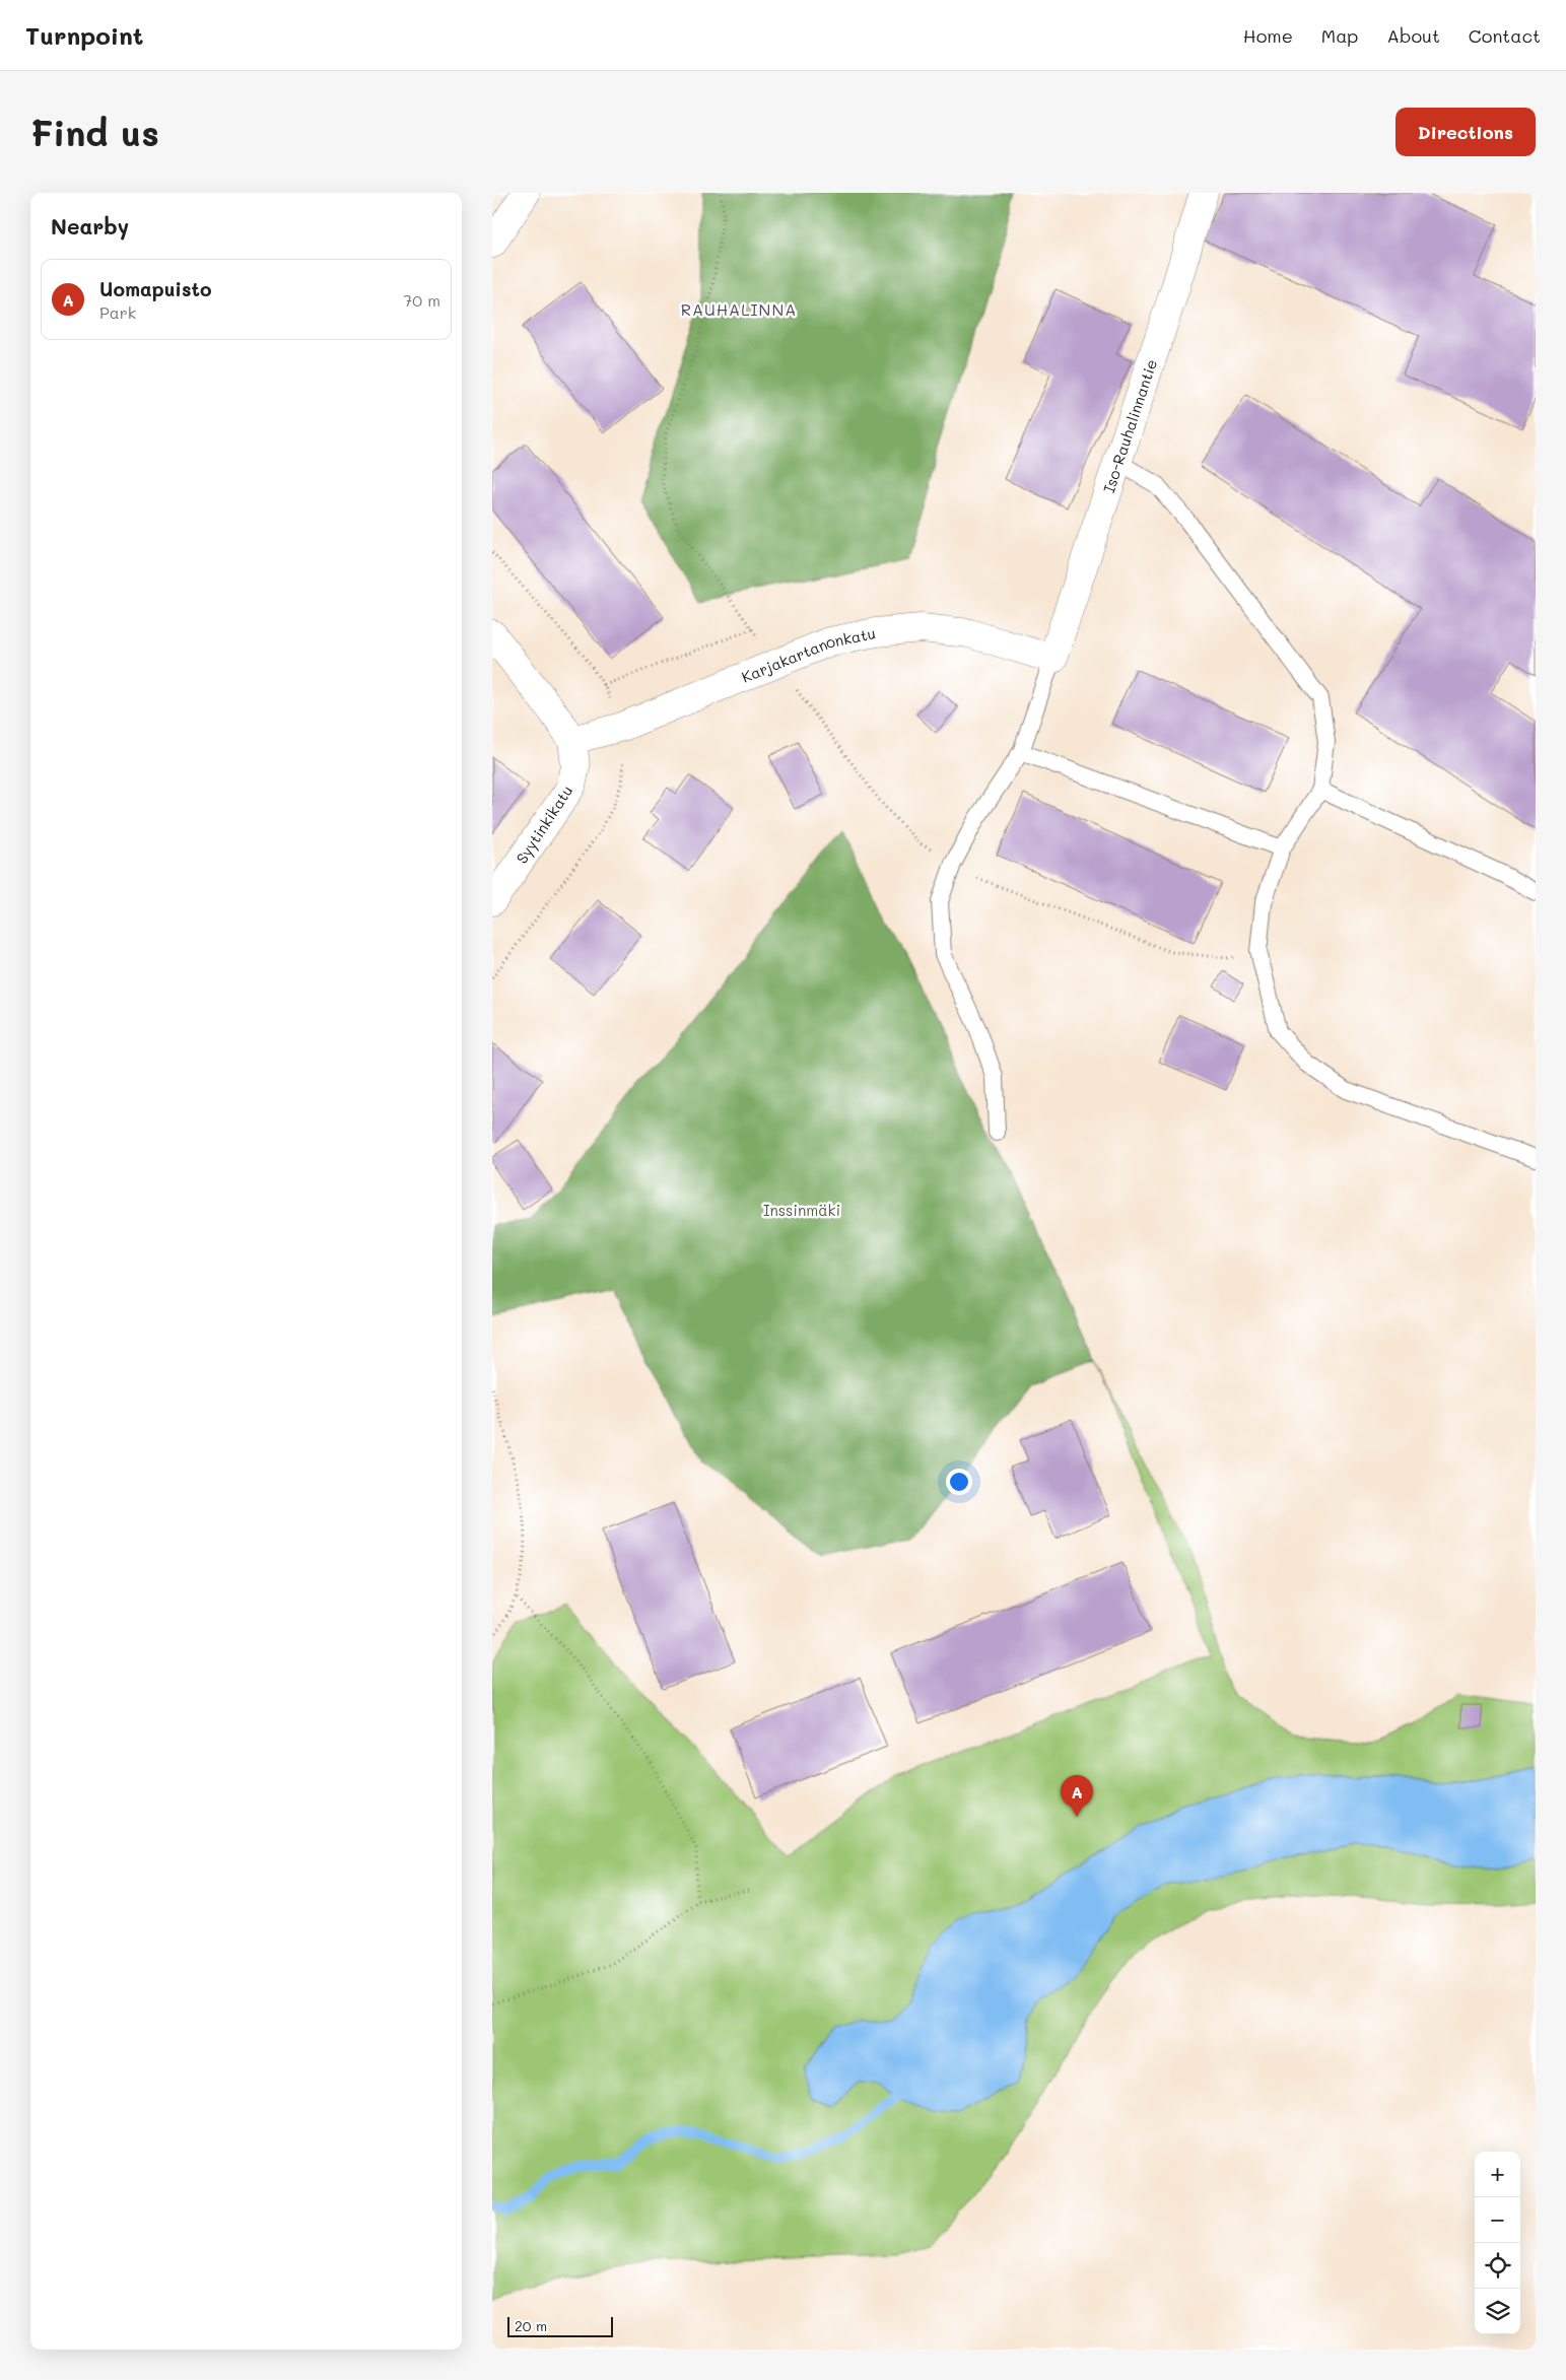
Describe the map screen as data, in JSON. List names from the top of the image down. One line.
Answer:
{"streets":{"street":["Iso-Rauhalinnantie","Karjakartanonkatu","Syytinkikatu"]},"crossings":[["Iso-Rauhalinnantie","Karjakartanonkatu"],["Karjakartanonkatu","Syytinkikatu"]],"districts":["RAUHALINNA"],"parks":["Inssinmäki"],"scale_bar":"20 m","page":{"header":"Turnpoint","nav":["Home","Map","About","Contact"],"buttons":"Directions","title":"Find us","heading":"Nearby","list":[{"mark":"A","name":"Uomapuisto","note":"Park","value":"70 m"}],"pins":"A","map_buttons":["+","−"],"scale":"20 m"}}
